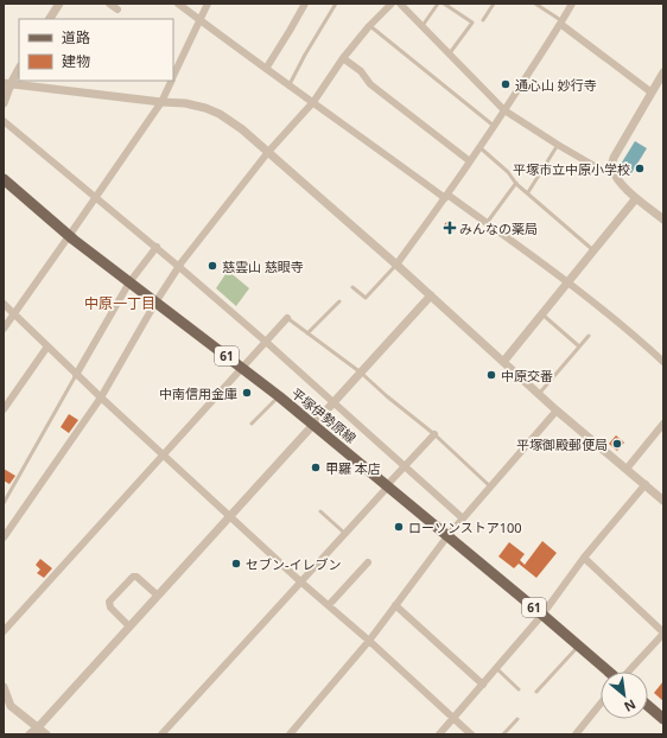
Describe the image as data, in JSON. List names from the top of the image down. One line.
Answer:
{"streets":{"main road":["61","平塚伊勢原線"]},"districts":["中原一丁目"],"places":{"other":["通心山 妙行寺","平塚市立中原小学校","慈雲山 慈眼寺","中原交番","中南信用金庫","平塚御殿郵便局","甲羅 本店","ローソンストア100","セブン-イレブン"],"health":["みんなの薬局"]},"legend":["道路","建物"],"north":"bottom right"}
